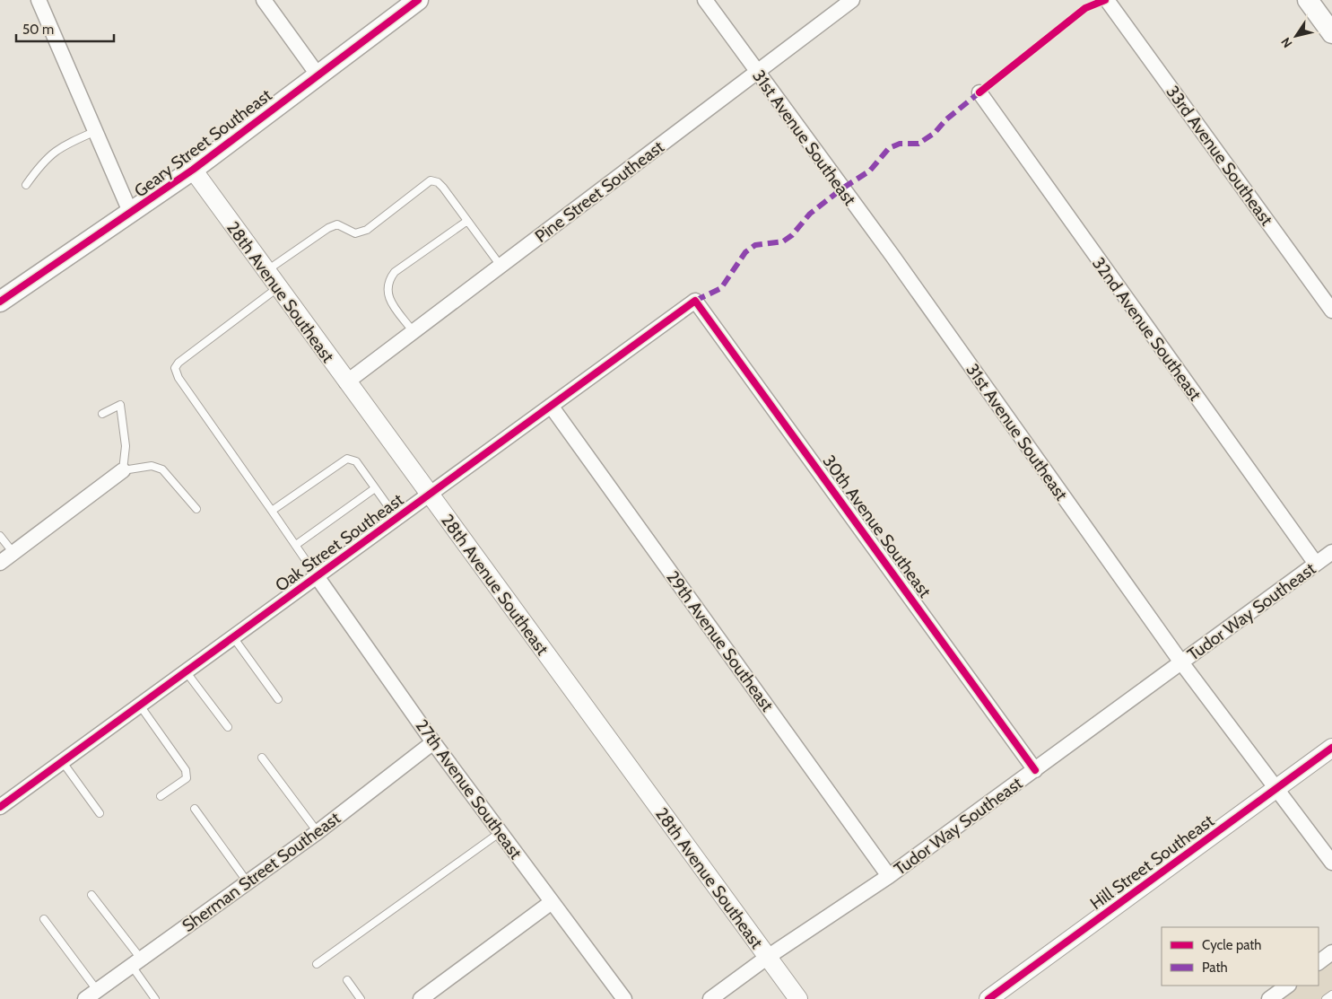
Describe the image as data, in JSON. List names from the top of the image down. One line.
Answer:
{"streets":{"main road":["Geary Street Southeast"],"street":["31st Avenue Southeast","33rd Avenue Southeast","Pine Street Southeast","28th Avenue Southeast","32nd Avenue Southeast","30th Avenue Southeast","Oak Street Southeast","Tudor Way Southeast","29th Avenue Southeast","27th Avenue Southeast","Hill Street Southeast","Sherman Street Southeast"]},"crossings":[["31st Avenue Southeast","Pine Street Southeast"],["31st Avenue Southeast","Tudor Way Southeast"],["31st Avenue Southeast","Hill Street Southeast"],["Geary Street Southeast","28th Avenue Southeast"],["Pine Street Southeast","28th Avenue Southeast"],["28th Avenue Southeast","Oak Street Southeast"],["28th Avenue Southeast","Tudor Way Southeast"],["32nd Avenue Southeast","Tudor Way Southeast"],["30th Avenue Southeast","Oak Street Southeast"],["30th Avenue Southeast","Tudor Way Southeast"],["Oak Street Southeast","29th Avenue Southeast"],["Oak Street Southeast","27th Avenue Southeast"],["Tudor Way Southeast","29th Avenue Southeast"],["27th Avenue Southeast","Sherman Street Southeast"]],"legend":["Cycle path","Path"],"scale_bar":"50 m","north":"bottom left"}
